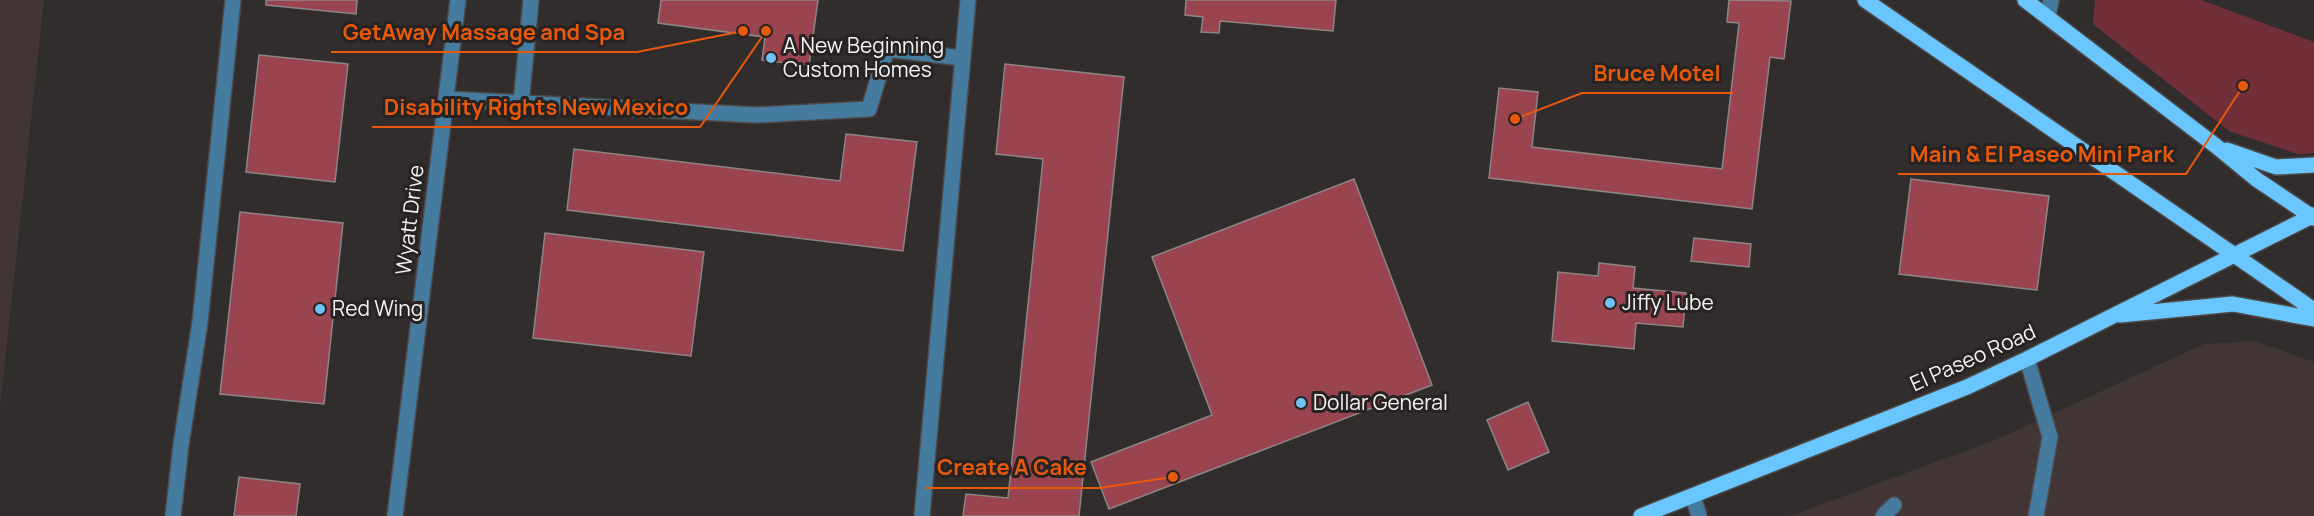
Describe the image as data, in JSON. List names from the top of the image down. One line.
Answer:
{"streets":{"main road":["El Paseo Road"],"street":["Wyatt Drive"]},"places":["GetAway Massage and Spa","Disability Rights New Mexico","A New Beginning Custom Homes","Main & El Paseo Mini Park","Bruce Motel","Jiffy Lube","Red Wing","Dollar General","Create A Cake"]}
